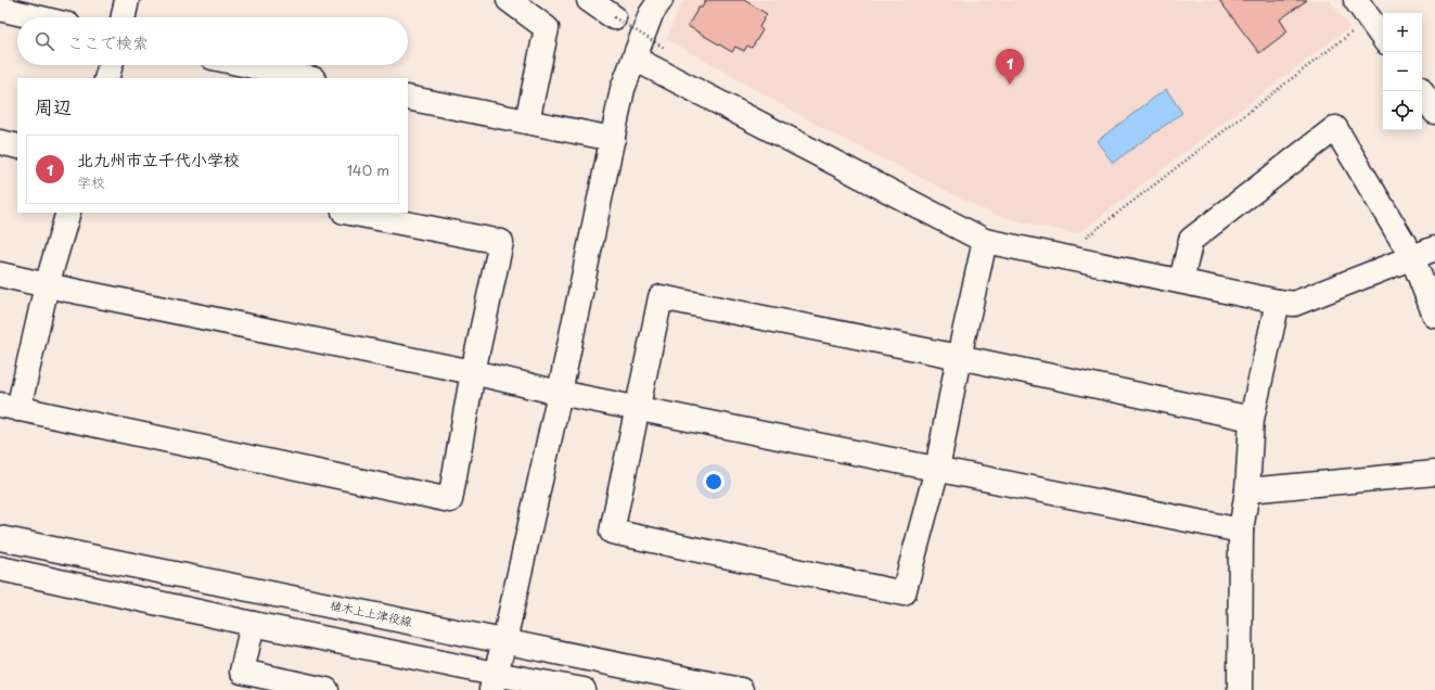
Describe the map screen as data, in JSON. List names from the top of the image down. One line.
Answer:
{"streets":{"street":["植木上上津役線"]},"page":{"map_buttons":["+","−"],"search":"ここで検索","pins":"1","heading":"周辺","list":[{"mark":"1","name":"北九州市立千代小学校","note":"学校","value":"140 m"}]}}
